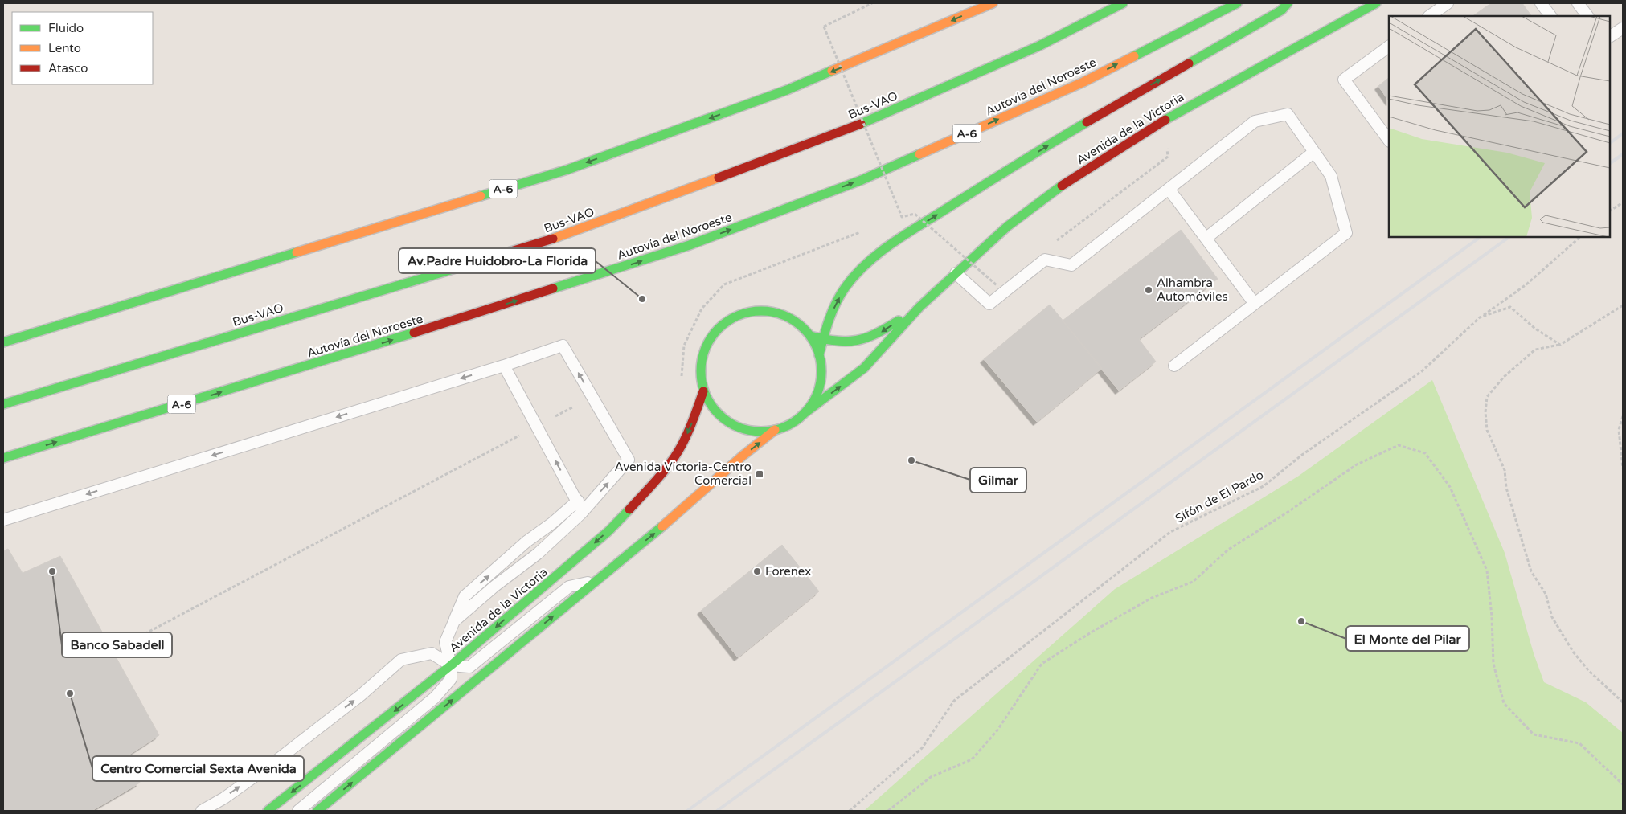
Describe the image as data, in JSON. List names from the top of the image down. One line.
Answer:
{"streets":{"main road":["Autovía del Noroeste","Bus-VAO","Avenida de la Victoria","A-6"],"path":["Sifón de El Pardo"]},"places":{"other":["Alhambra Automóviles","Av.Padre Huidobro-La Florida","Gilmar","Banco Sabadell","Forenex","El Monte del Pilar","Centro Comercial Sexta Avenida"],"transit":["Avenida Victoria-Centro Comercial"]},"legend":["Fluido","Lento","Atasco"]}
